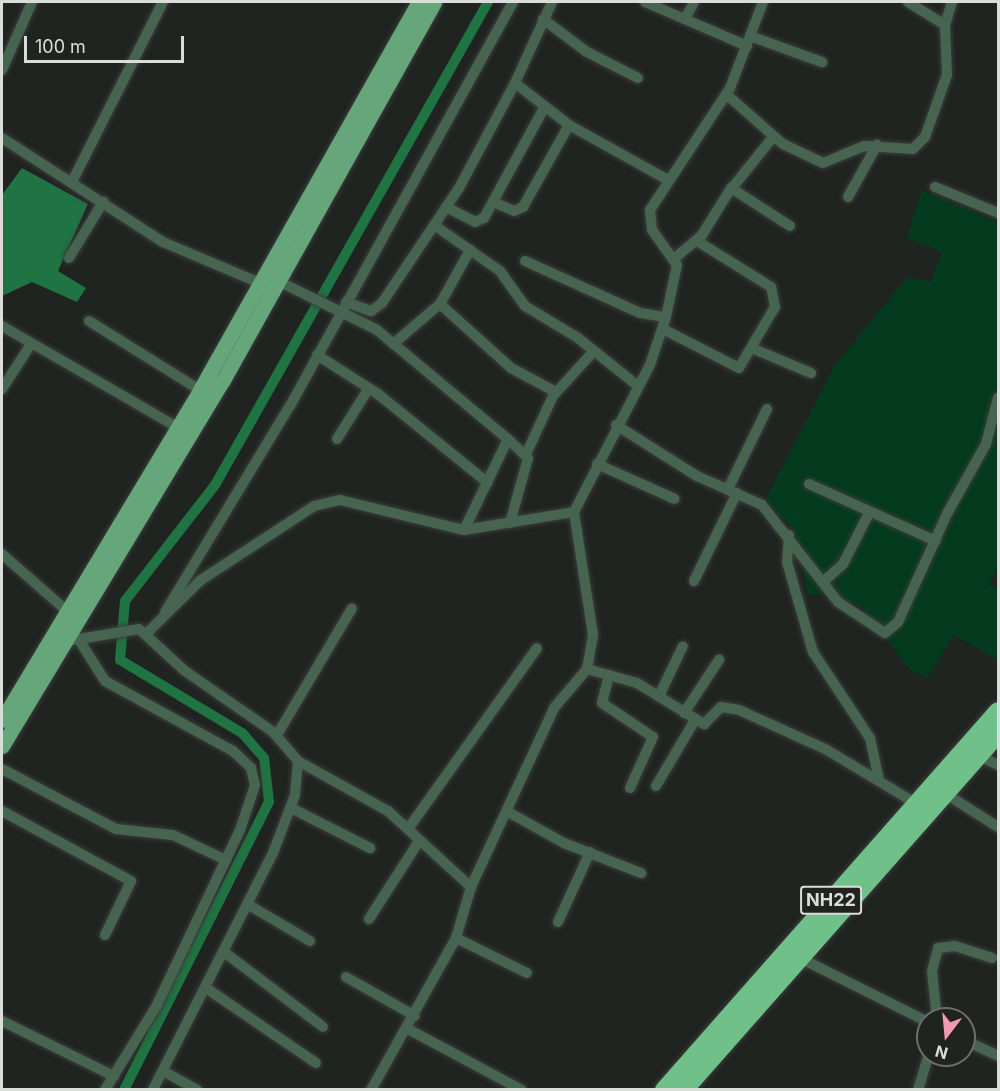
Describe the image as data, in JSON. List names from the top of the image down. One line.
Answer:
{"streets":{"highway":["NH22"]},"scale_bar":"100 m","north":"bottom"}
